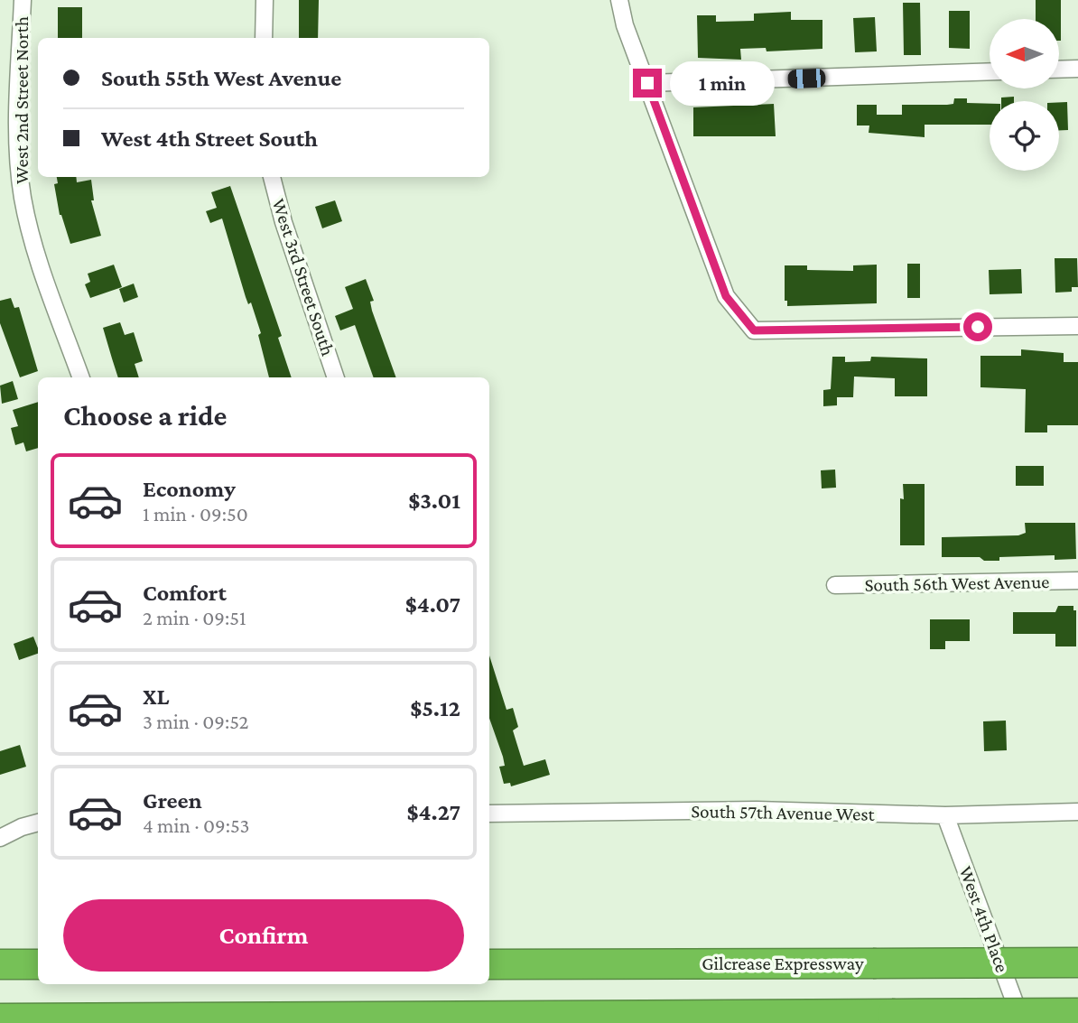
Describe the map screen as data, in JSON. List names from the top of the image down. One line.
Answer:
{"streets":{"highway":["Gilcrease Expressway"],"street":["West 2nd Street North","West 3rd Street South","South 56th West Avenue","South 57th Avenue West","West 4th Place"]},"crossings":[["South 57th Avenue West","West 4th Place"]],"north":"left","page":{"banner":["South 55th West Avenue","West 4th Street South"],"bubble":"1 min","heading":"Choose a ride","list":[{"name":"Economy","note":"1 min · 09:50","value":"$3.01"},{"name":"Comfort","note":"2 min · 09:51","value":"$4.07"},{"name":"XL","note":"3 min · 09:52","value":"$5.12"},{"name":"Green","note":"4 min · 09:53","value":"$4.27"}],"buttons":"Confirm"}}
